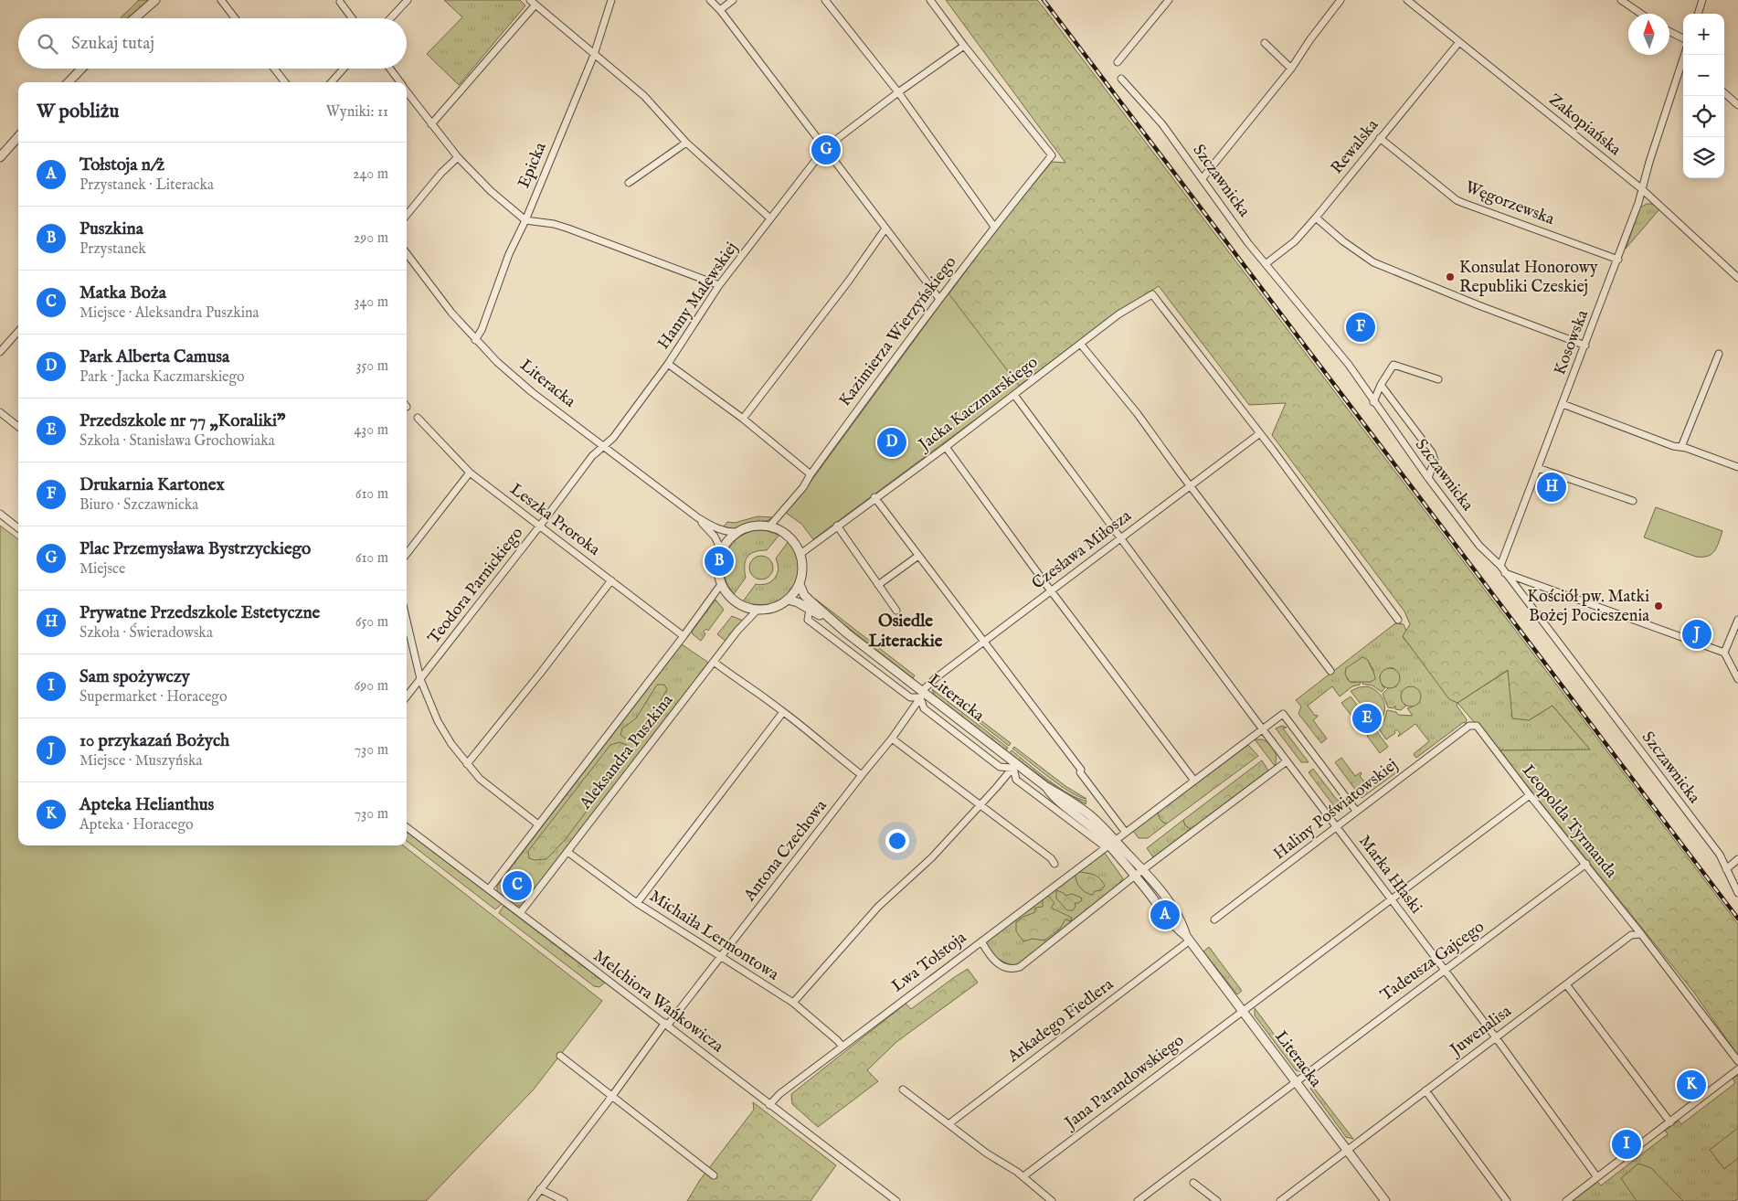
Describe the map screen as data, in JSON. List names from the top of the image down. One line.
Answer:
{"streets":{"street":["Zakopiańska","Rewalska","Epicka","Szczawnicka","Węgorzewska","Hanny Malewskiej","Kazimierza Wierzyńskiego","Kosowska","Literacka","Jacka Kaczmarskiego","Leszka Proroka","Czesława Miłosza","Teodora Parnickiego","Aleksandra Puszkina","Haliny Poświatowskiej","Leopolda Tyrmanda","Antona Czechowa","Marka Hłaski","Michaiła Lermontowa","Tadeusza Gajcego","Lwa Tołstoja","Melchiora Wańkowicza","Arkadego Fiedlera","Juwenalisa","Jana Parandowskiego"]},"crossings":[["Zakopiańska","Rewalska"],["Zakopiańska","Kosowska"],["Rewalska","Szczawnicka"],["Rewalska","Węgorzewska"],["Epicka","Literacka"],["Szczawnicka","Kosowska"],["Węgorzewska","Kosowska"],["Hanny Malewskiej","Kazimierza Wierzyńskiego"],["Hanny Malewskiej","Literacka"],["Hanny Malewskiej","Teodora Parnickiego"],["Kazimierza Wierzyńskiego","Literacka"],["Kazimierza Wierzyńskiego","Jacka Kaczmarskiego"],["Kazimierza Wierzyńskiego","Aleksandra Puszkina"],["Literacka","Jacka Kaczmarskiego"],["Literacka","Czesława Miłosza"],["Literacka","Teodora Parnickiego"],["Literacka","Aleksandra Puszkina"],["Literacka","Antona Czechowa"],["Literacka","Tadeusza Gajcego"],["Literacka","Lwa Tołstoja"],["Literacka","Arkadego Fiedlera"],["Literacka","Juwenalisa"],["Literacka","Jana Parandowskiego"],["Jacka Kaczmarskiego","Czesława Miłosza"],["Jacka Kaczmarskiego","Aleksandra Puszkina"],["Jacka Kaczmarskiego","Marka Hłaski"],["Leszka Proroka","Teodora Parnickiego"],["Leszka Proroka","Aleksandra Puszkina"],["Czesława Miłosza","Antona Czechowa"],["Czesława Miłosza","Marka Hłaski"],["Aleksandra Puszkina","Michaiła Lermontowa"],["Aleksandra Puszkina","Melchiora Wańkowicza"],["Haliny Poświatowskiej","Leopolda Tyrmanda"],["Haliny Poświatowskiej","Marka Hłaski"],["Haliny Poświatowskiej","Lwa Tołstoja"],["Leopolda Tyrmanda","Tadeusza Gajcego"],["Leopolda Tyrmanda","Juwenalisa"],["Leopolda Tyrmanda","Jana Parandowskiego"],["Antona Czechowa","Michaiła Lermontowa"],["Antona Czechowa","Melchiora Wańkowicza"],["Marka Hłaski","Tadeusza Gajcego"],["Marka Hłaski","Lwa Tołstoja"],["Marka Hłaski","Juwenalisa"],["Marka Hłaski","Jana Parandowskiego"],["Michaiła Lermontowa","Lwa Tołstoja"],["Lwa Tołstoja","Melchiora Wańkowicza"]],"districts":["Osiedle Literackie"],"places":["Konsulat Honorowy Republiki Czeskiej","Kościół pw. Matki Bożej Pocieszenia"],"north":"top","page":{"map_buttons":["+","−"],"search":"Szukaj tutaj","heading":["W pobliżu","Wyniki: 11"],"pins":["G","F","D","H","B","J","E","C","A","K","I"],"list":[{"mark":"A","name":"Tołstoja n/ż","note":"Przystanek · Literacka","value":"240 m"},{"mark":"B","name":"Puszkina","note":"Przystanek","value":"290 m"},{"mark":"C","name":"Matka Boża","note":"Miejsce · Aleksandra Puszkina","value":"340 m"},{"mark":"D","name":"Park Alberta Camusa","note":"Park · Jacka Kaczmarskiego","value":"350 m"},{"mark":"E","name":"Przedszkole nr 77 „Koraliki”","note":"Szkoła · Stanisława Grochowiaka","value":"430 m"},{"mark":"F","name":"Drukarnia Kartonex","note":"Biuro · Szczawnicka","value":"610 m"},{"mark":"G","name":"Plac Przemysława Bystrzyckiego","note":"Miejsce","value":"610 m"},{"mark":"H","name":"Prywatne Przedszkole Estetyczne","note":"Szkoła · Świeradowska","value":"650 m"},{"mark":"I","name":"Sam spożywczy","note":"Supermarket · Horacego","value":"690 m"},{"mark":"J","name":"10 przykazań Bożych","note":"Miejsce · Muszyńska","value":"730 m"},{"mark":"K","name":"Apteka Helianthus","note":"Apteka · Horacego","value":"730 m"}]}}
